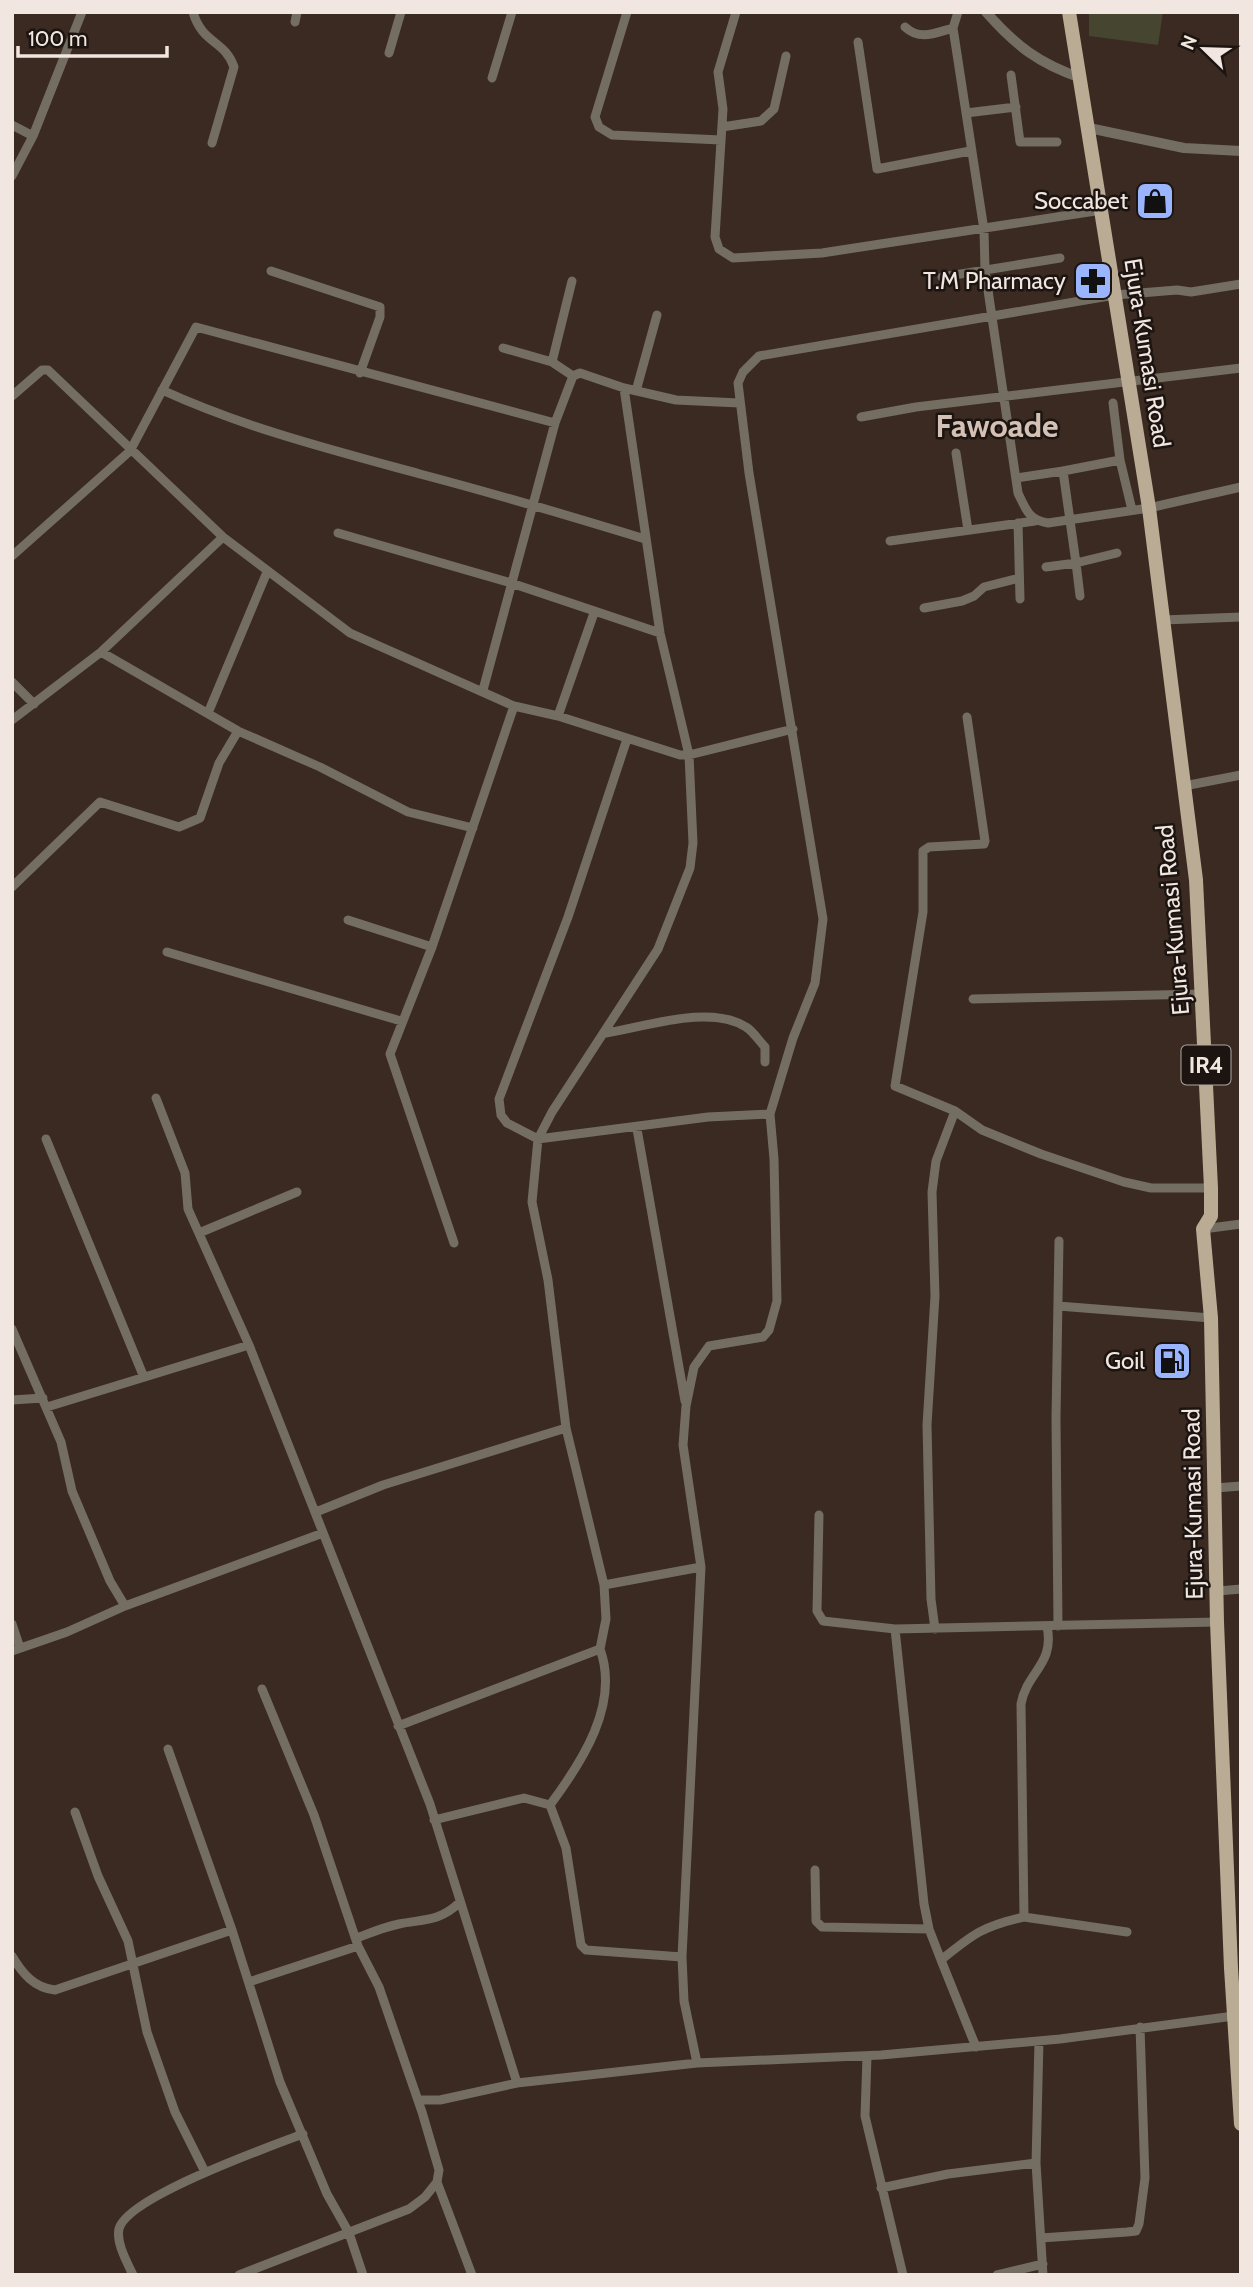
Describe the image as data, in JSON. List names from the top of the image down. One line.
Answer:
{"streets":{"main road":["Ejura-Kumasi Road","IR4"]},"districts":["Fawoade"],"places":{"shop":["Soccabet"],"pharmacy":["T.M Pharmacy"],"fuel station":["Goil"]},"scale_bar":"100 m","north":"top left"}
